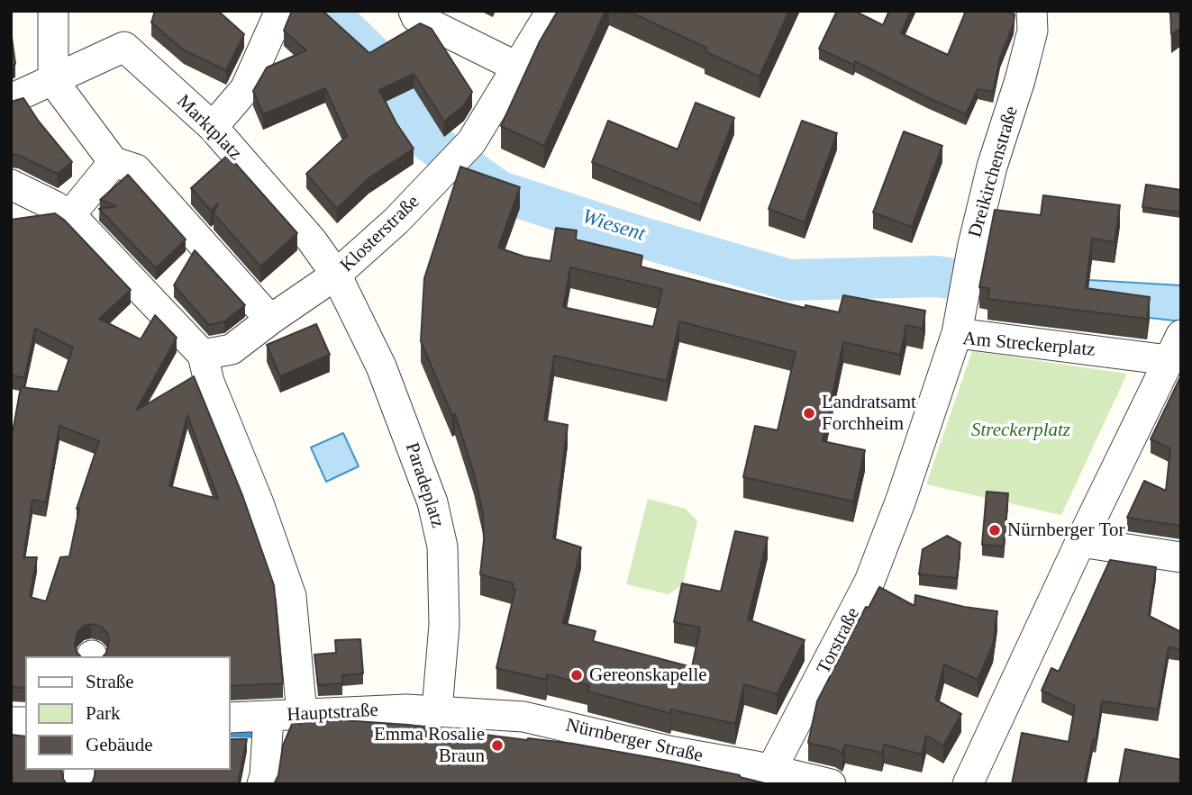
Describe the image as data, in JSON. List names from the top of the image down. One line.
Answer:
{"streets":{"street":["Marktplatz","Dreikirchenstraße","Klosterstraße","Am Streckerplatz","Paradeplatz","Torstraße","Hauptstraße","Nürnberger Straße"]},"crossings":[["Marktplatz","Klosterstraße"],["Marktplatz","Paradeplatz"],["Dreikirchenstraße","Am Streckerplatz"],["Klosterstraße","Paradeplatz"],["Am Streckerplatz","Torstraße"],["Paradeplatz","Hauptstraße"],["Paradeplatz","Nürnberger Straße"],["Torstraße","Nürnberger Straße"],["Hauptstraße","Nürnberger Straße"]],"water":["Wiesent"],"parks":["Streckerplatz"],"places":["Landratsamt Forchheim","Nürnberger Tor","Gereonskapelle","Emma Rosalie Braun"],"legend":["Straße","Park","Gebäude"]}
